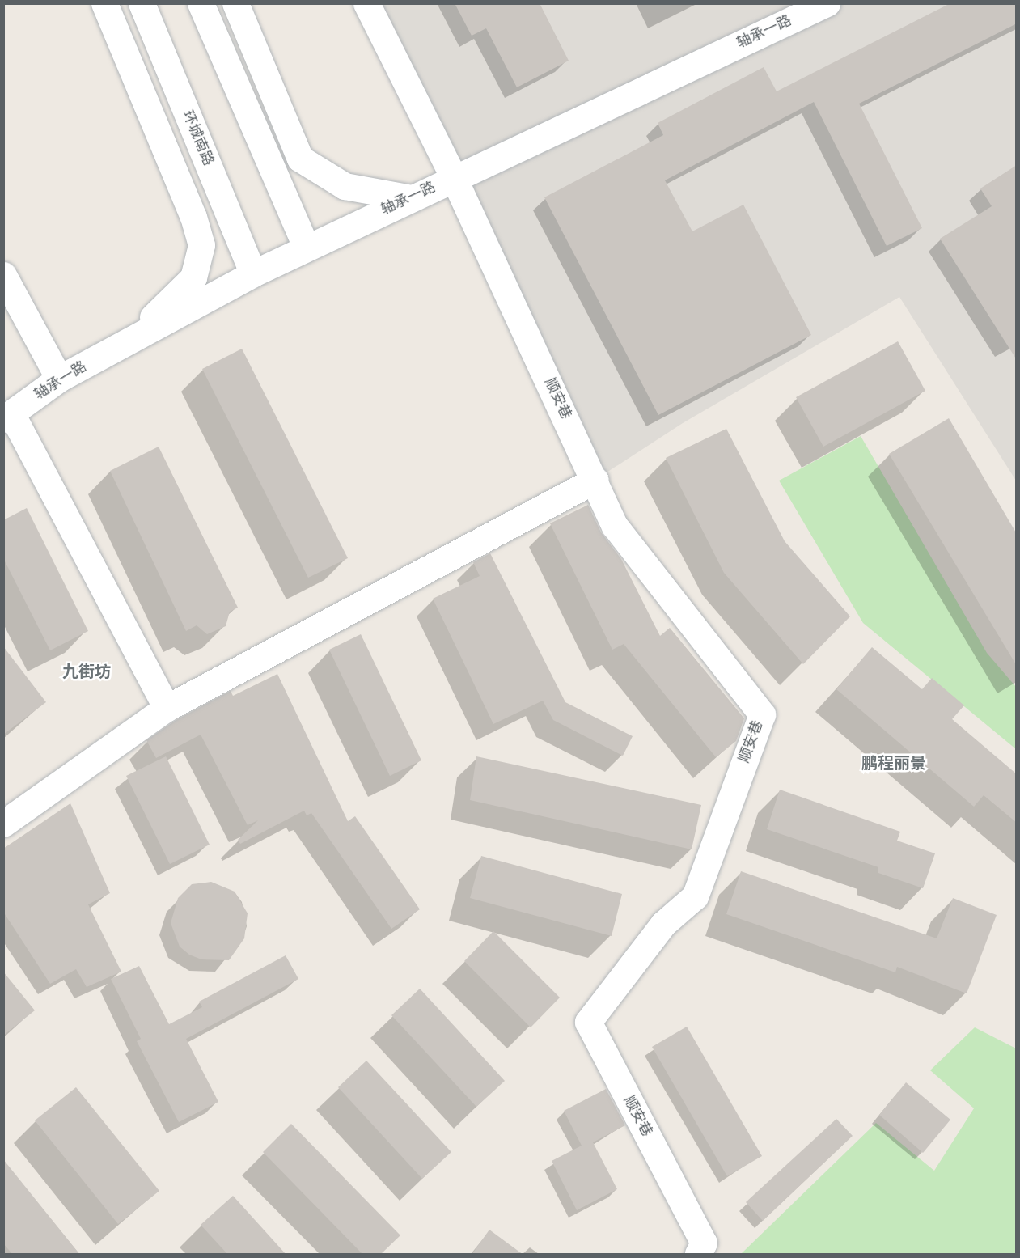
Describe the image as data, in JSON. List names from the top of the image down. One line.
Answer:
{"streets":{"street":["轴承一路","环城南路","顺安巷"]},"crossings":[["轴承一路","环城南路"],["轴承一路","顺安巷"]],"districts":["九街坊","鹏程丽景"]}
